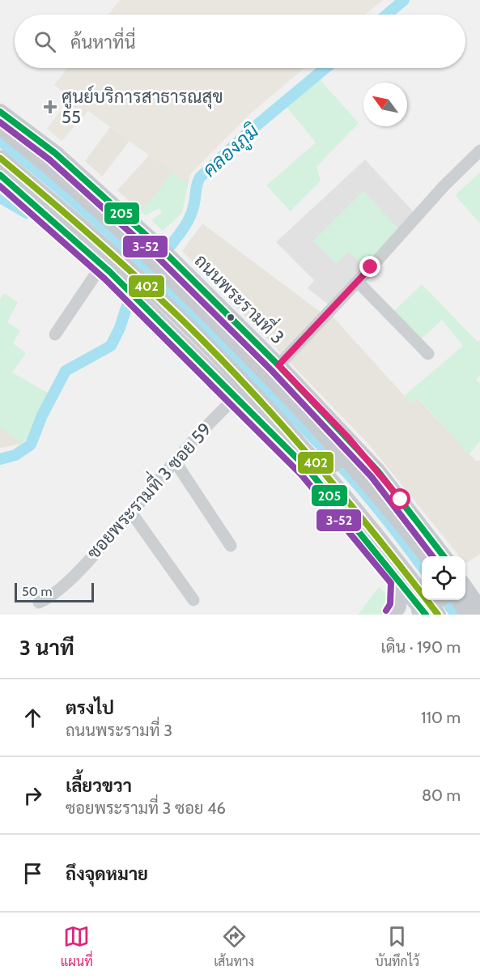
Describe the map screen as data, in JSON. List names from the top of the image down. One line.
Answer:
{"streets":{"main road":["ถนนพระรามที่ 3"],"street":["ซอยพระรามที่ 3 ซอย 59"]},"water":["คลองภูมิ"],"places":{"health":["ศูนย์บริการสาธารณสุข 55"]},"lines":["transit line 205","transit line 3-52","transit line 402"],"scale_bar":"50 m","north":"top left","page":{"search":"ค้นหาที่นี่","scale":"50 m","heading":["3 นาที","เดิน · 190 m"],"list":[["ตรงไป","ถนนพระรามที่ 3","110 m"],["เลี้ยวขวา","ซอยพระรามที่ 3 ซอย 46","80 m"],"ถึงจุดหมาย"],"nav":["แผนที่","เส้นทาง","บันทึกไว้"]}}
